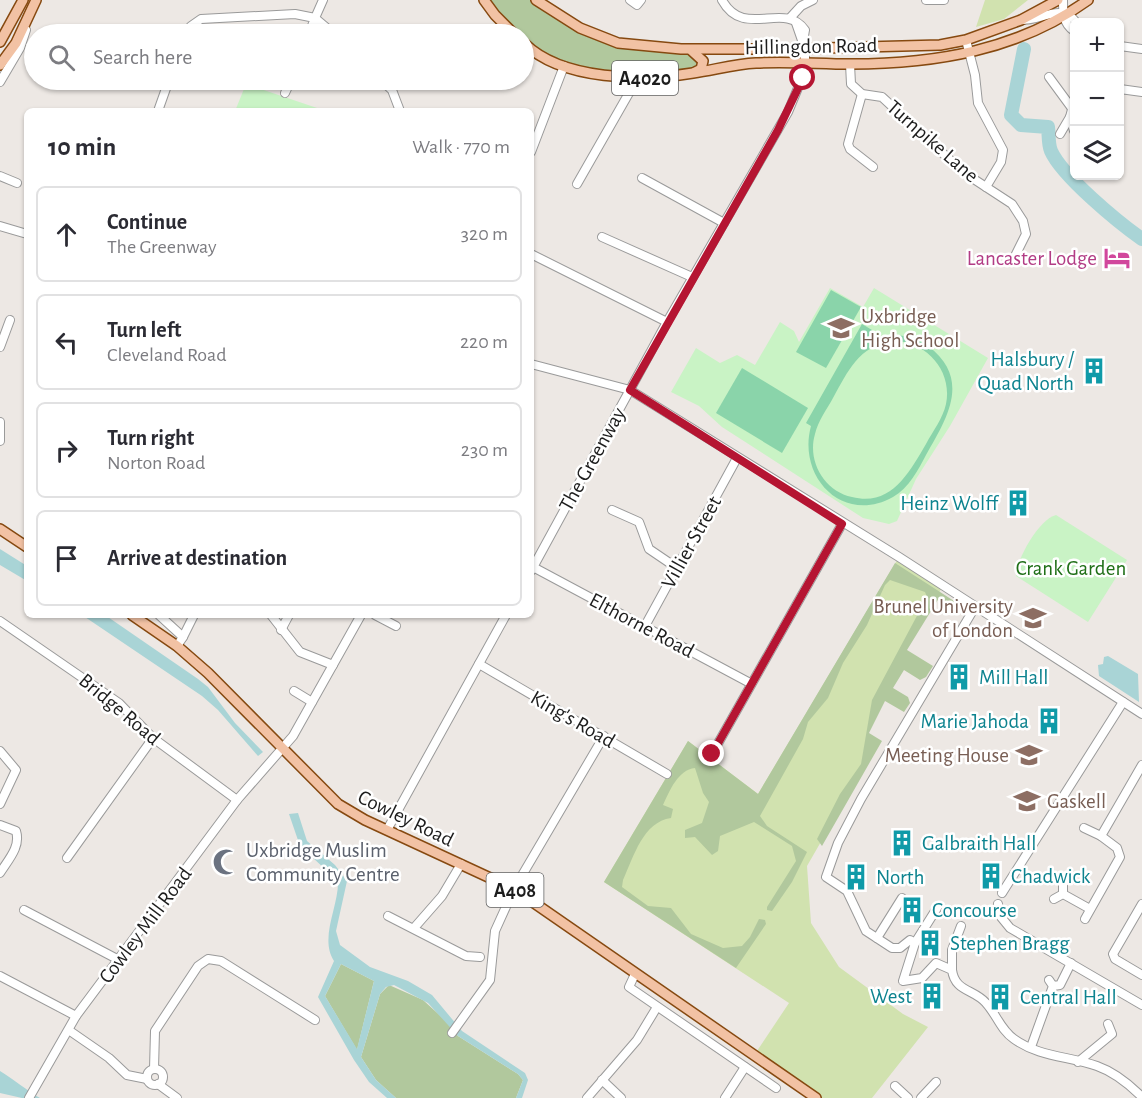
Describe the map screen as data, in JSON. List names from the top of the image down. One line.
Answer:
{"streets":{"main road":["Hillingdon Road","A4020","Cowley Road","A408"],"street":["Turnpike Lane","The Greenway","Villier Street","Elthorne Road","Bridge Road","King's Road","Cowley Mill Road"]},"crossings":[["Hillingdon Road","A4020"],["Hillingdon Road","The Greenway"],["Villier Street","Elthorne Road"],["Bridge Road","Cowley Mill Road"],["Cowley Road","Cowley Mill Road"]],"parks":["Crank Garden"],"places":{"hotel":["Lancaster Lodge"],"school or university":["Uxbridge High School","Brunel University of London","Meeting House","Gaskell"],"building":["Halsbury / Quad North","Heinz Wolff","Mill Hall","Marie Jahoda","Galbraith Hall","Chadwick","North","Concourse","Stephen Bragg","West","Central Hall"],"mosque":["Uxbridge Muslim Community Centre"]},"page":{"map_buttons":["+","−"],"search":"Search here","heading":["10 min","Walk · 770 m"],"list":[["Continue","The Greenway","320 m"],["Turn left","Cleveland Road","220 m"],["Turn right","Norton Road","230 m"],"Arrive at destination"]}}
